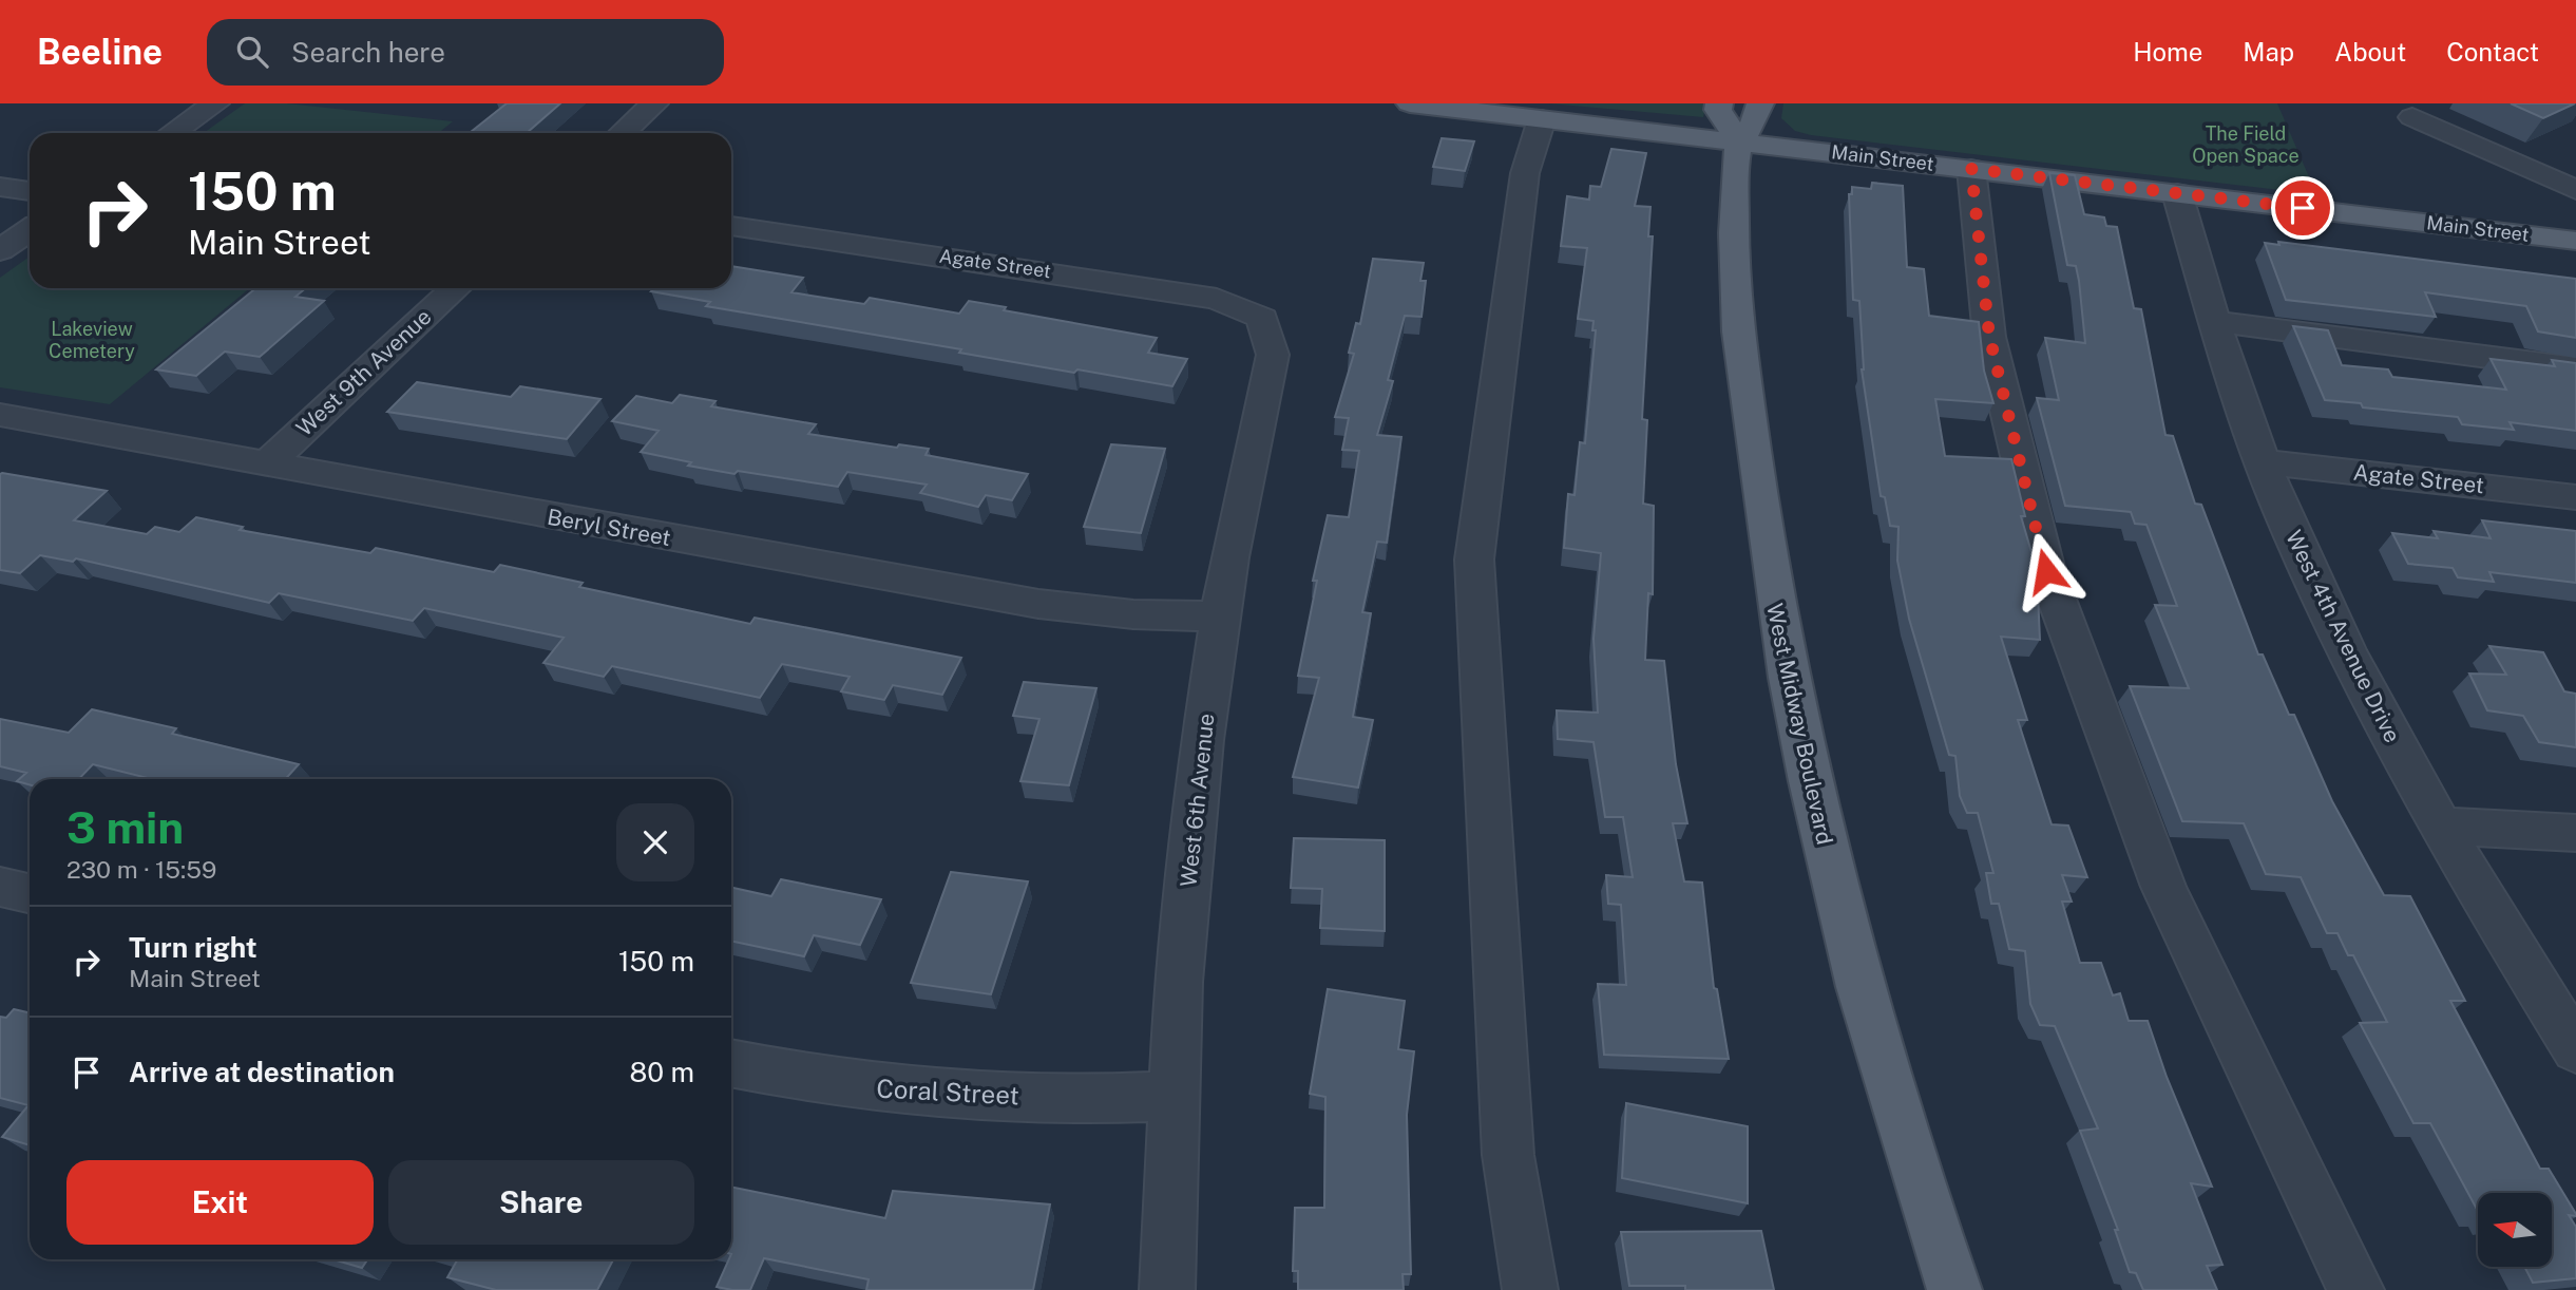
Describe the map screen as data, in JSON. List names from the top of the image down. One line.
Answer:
{"streets":{"main road":["Main Street","West Midway Boulevard"],"street":["Agate Street","West 9th Avenue","Beryl Street","West 4th Avenue Drive","West 6th Avenue","Coral Street"]},"crossings":[["Main Street","West 4th Avenue Drive"],["Main Street","West Midway Boulevard"],["Agate Street","West 4th Avenue Drive"],["Agate Street","West 6th Avenue"],["West 9th Avenue","Beryl Street"],["Beryl Street","West 6th Avenue"],["West 6th Avenue","Coral Street"]],"parks":["The Field Open Space","Lakeview Cemetery"],"north":"left","page":{"header":"Beeline","search":"Search here","nav":["Home","Map","About","Contact"],"turn":["150 m","Main Street"],"heading":["3 min","230 m · 15:59"],"list":[{"name":"Turn right","note":"Main Street","value":"150 m"},{"name":"Arrive at destination","value":"80 m"}],"buttons":["Exit","Share"]}}
